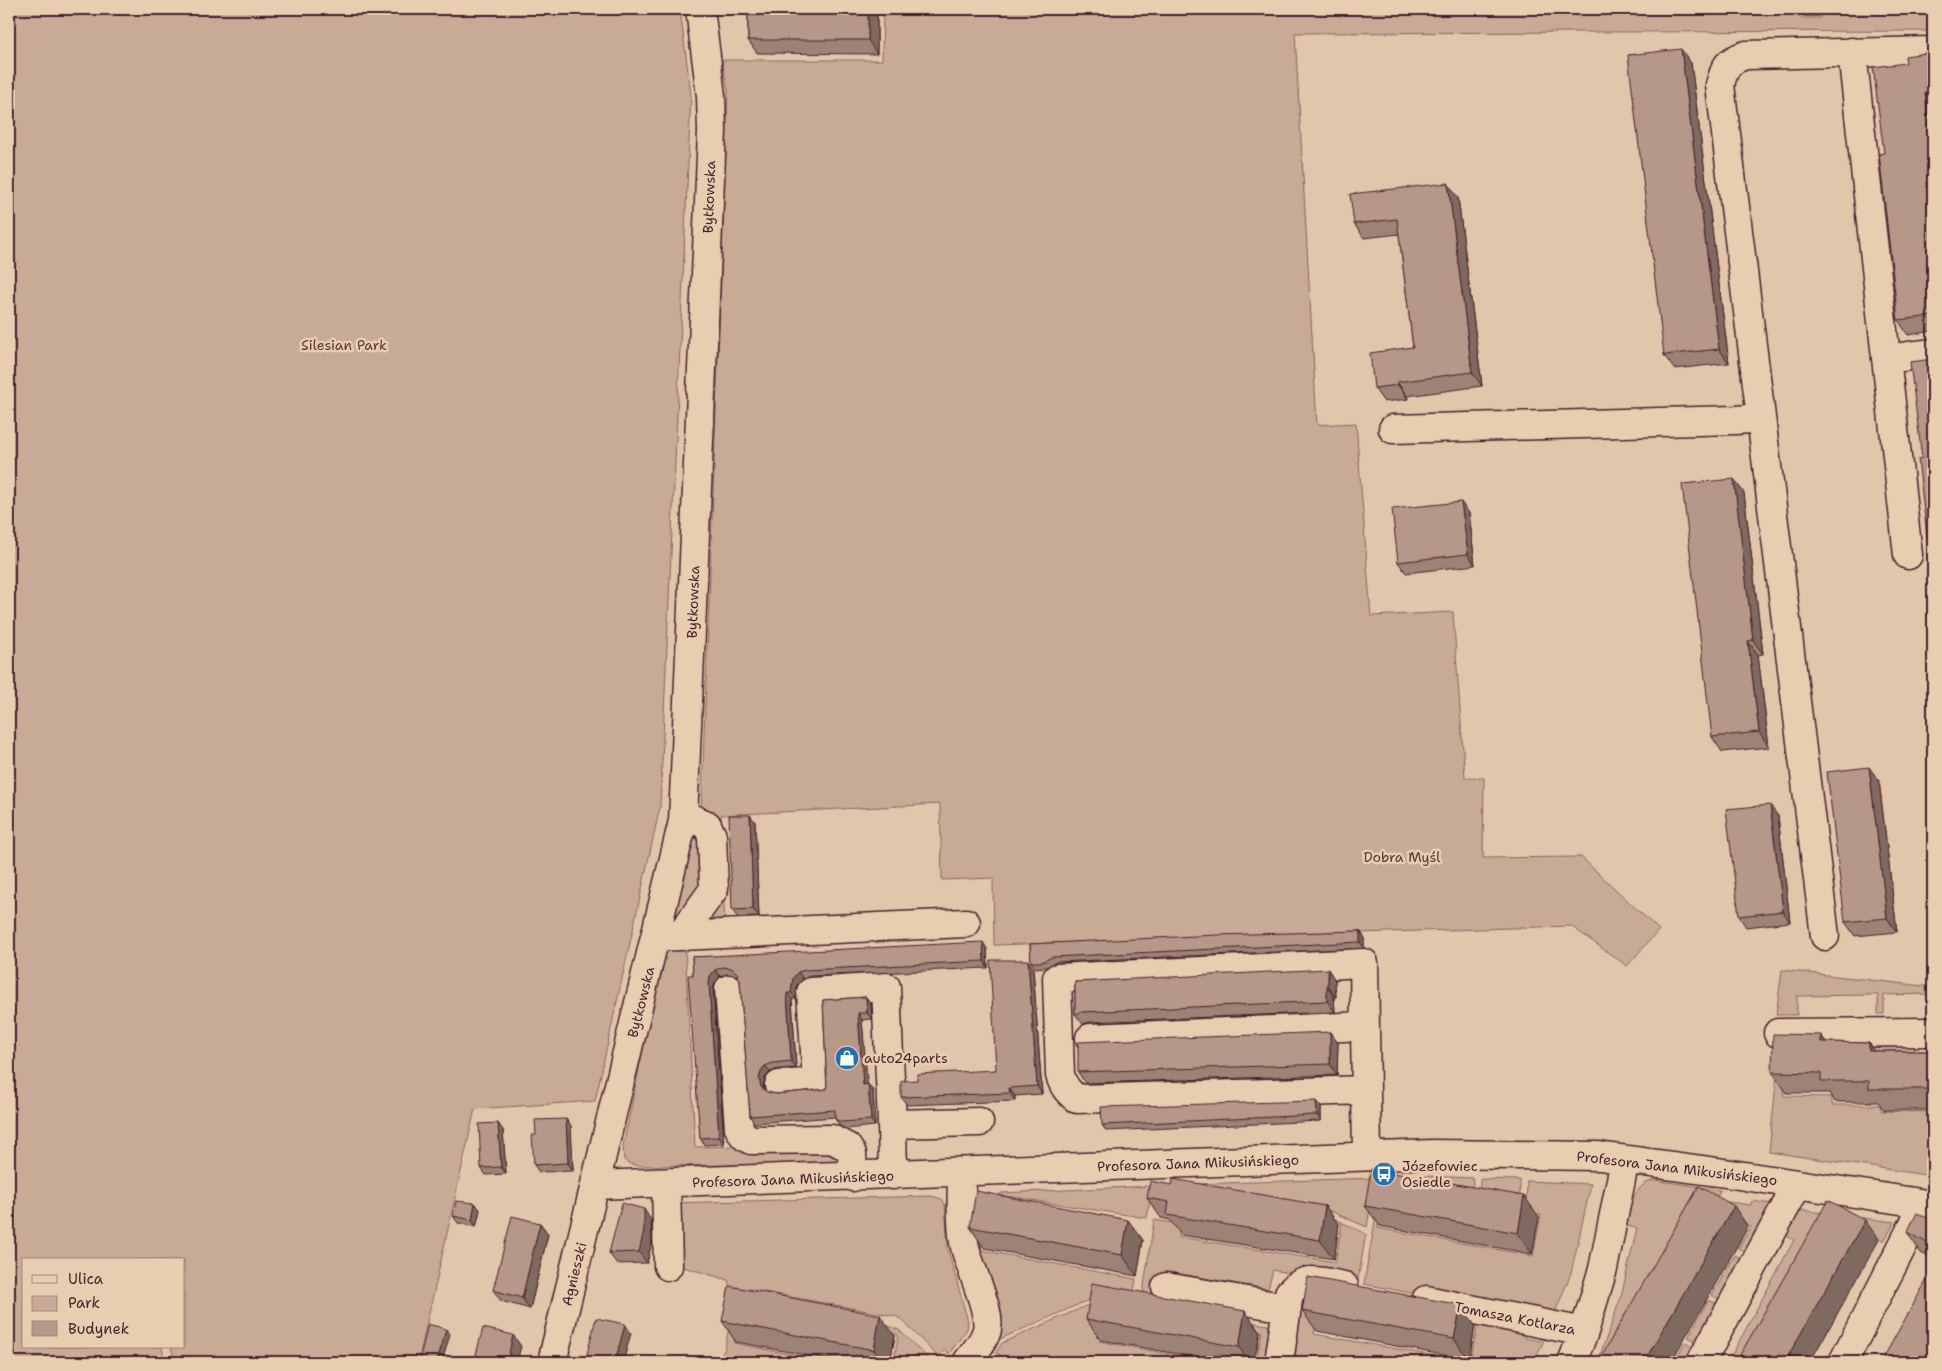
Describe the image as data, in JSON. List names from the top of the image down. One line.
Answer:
{"streets":{"street":["Bytkowska","Profesora Jana Mikusińskiego","Agnieszki","Tomasza Kotlarza"]},"crossings":[["Bytkowska","Profesora Jana Mikusińskiego"],["Bytkowska","Agnieszki"],["Profesora Jana Mikusińskiego","Agnieszki"],["Profesora Jana Mikusińskiego","Tomasza Kotlarza"]],"parks":["Silesian Park","Dobra Myśl"],"places":{"shop":["auto24parts"],"bus stop":["Józefowiec Osiedle"]},"legend":["Ulica","Park","Budynek"]}
